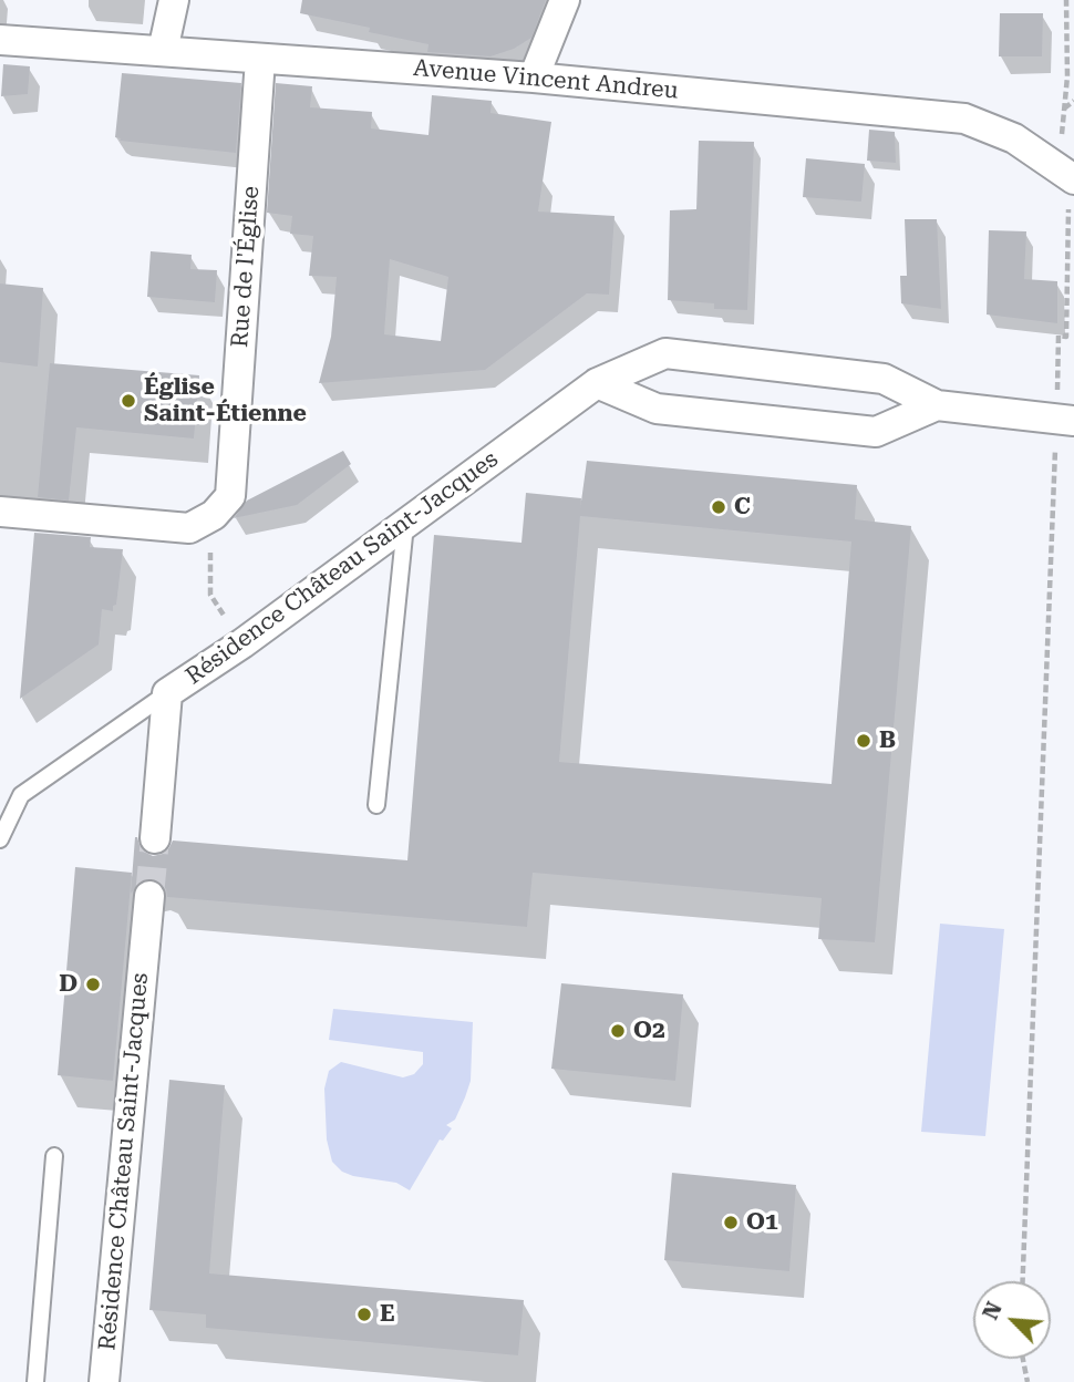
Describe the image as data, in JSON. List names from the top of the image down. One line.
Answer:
{"streets":{"street":["Avenue Vincent Andreu","Rue de l'Église","Résidence Château Saint-Jacques"]},"crossings":[["Avenue Vincent Andreu","Rue de l'Église"]],"places":["Église Saint-Étienne","C","B","D","O2","O1","E"],"north":"top left"}
